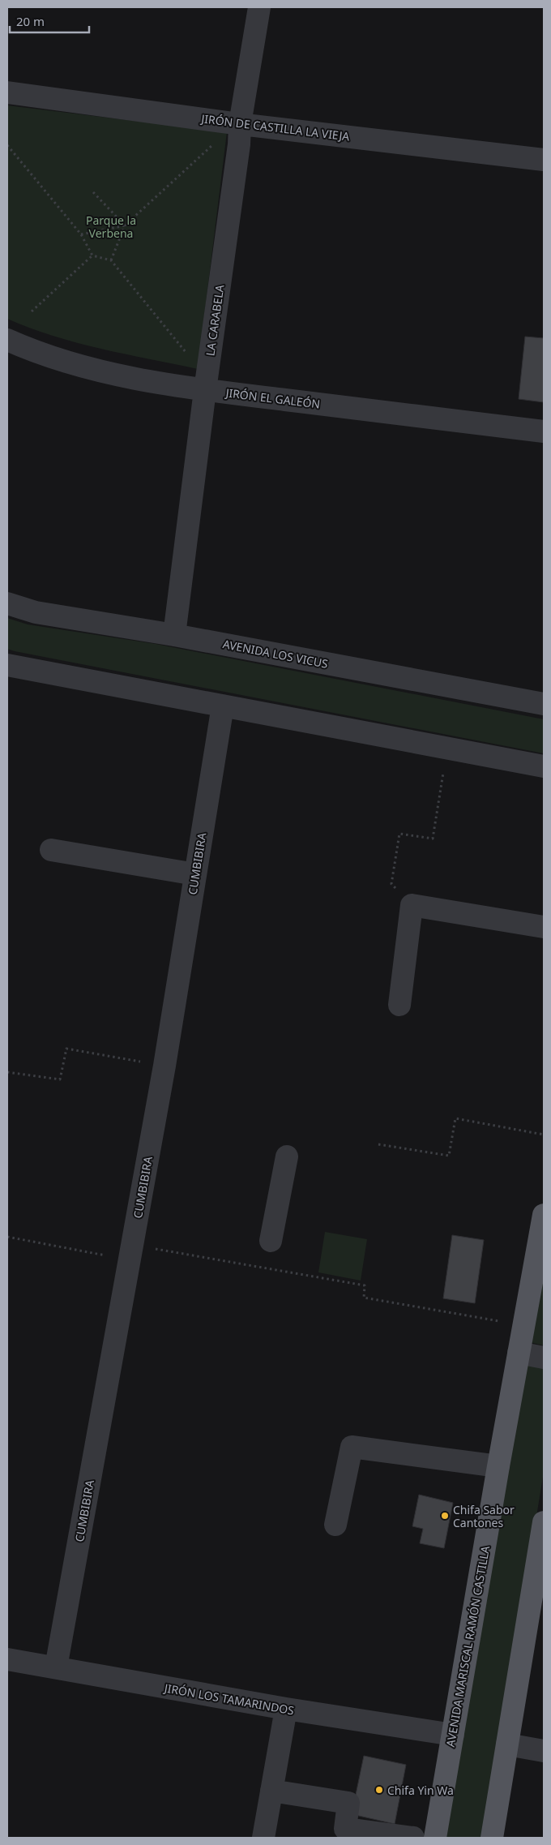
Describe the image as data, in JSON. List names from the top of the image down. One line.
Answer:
{"streets":{"main road":["AVENIDA MARISCAL RAMÓN CASTILLA"],"street":["JIRÓN DE CASTILLA LA VIEJA","LA CARABELA","JIRÓN EL GALEÓN","AVENIDA LOS VICUS","CUMBIBIRA","JIRÓN LOS TAMARINDOS"]},"crossings":[["JIRÓN DE CASTILLA LA VIEJA","LA CARABELA"],["LA CARABELA","JIRÓN EL GALEÓN"],["LA CARABELA","AVENIDA LOS VICUS"],["CUMBIBIRA","JIRÓN LOS TAMARINDOS"],["AVENIDA MARISCAL RAMÓN CASTILLA","JIRÓN LOS TAMARINDOS"]],"parks":["Parque la Verbena"],"places":["Chifa Sabor Cantones","Chifa Yin Wa"],"scale_bar":"20 m"}
